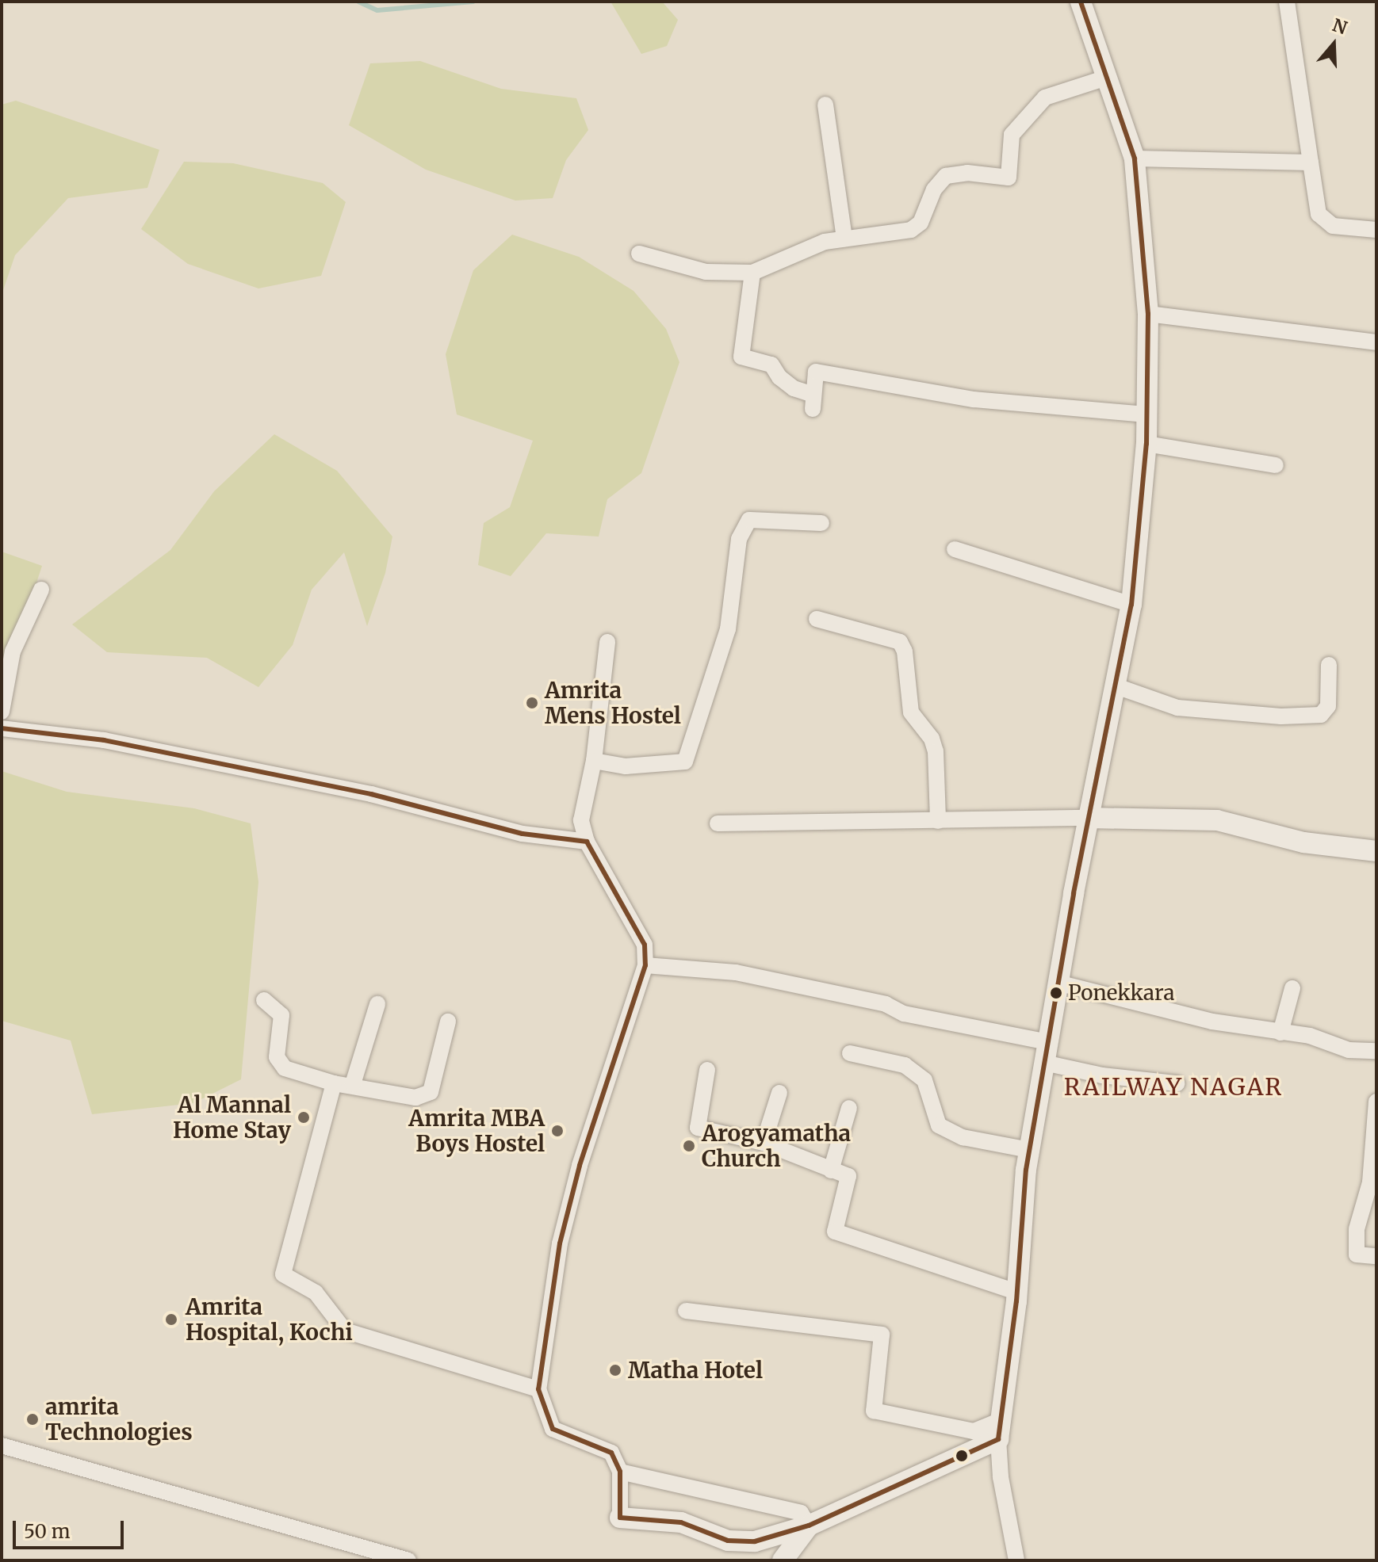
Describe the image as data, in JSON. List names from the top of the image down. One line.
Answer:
{"districts":["RAILWAY NAGAR"],"places":["Amrita Mens Hostel","Ponekkara","Al Mannal Home Stay","Amrita MBA Boys Hostel","Arogyamatha Church","Amrita Hospital, Kochi","Matha Hotel","amrita Technologies"],"scale_bar":"50 m","north":"top"}
